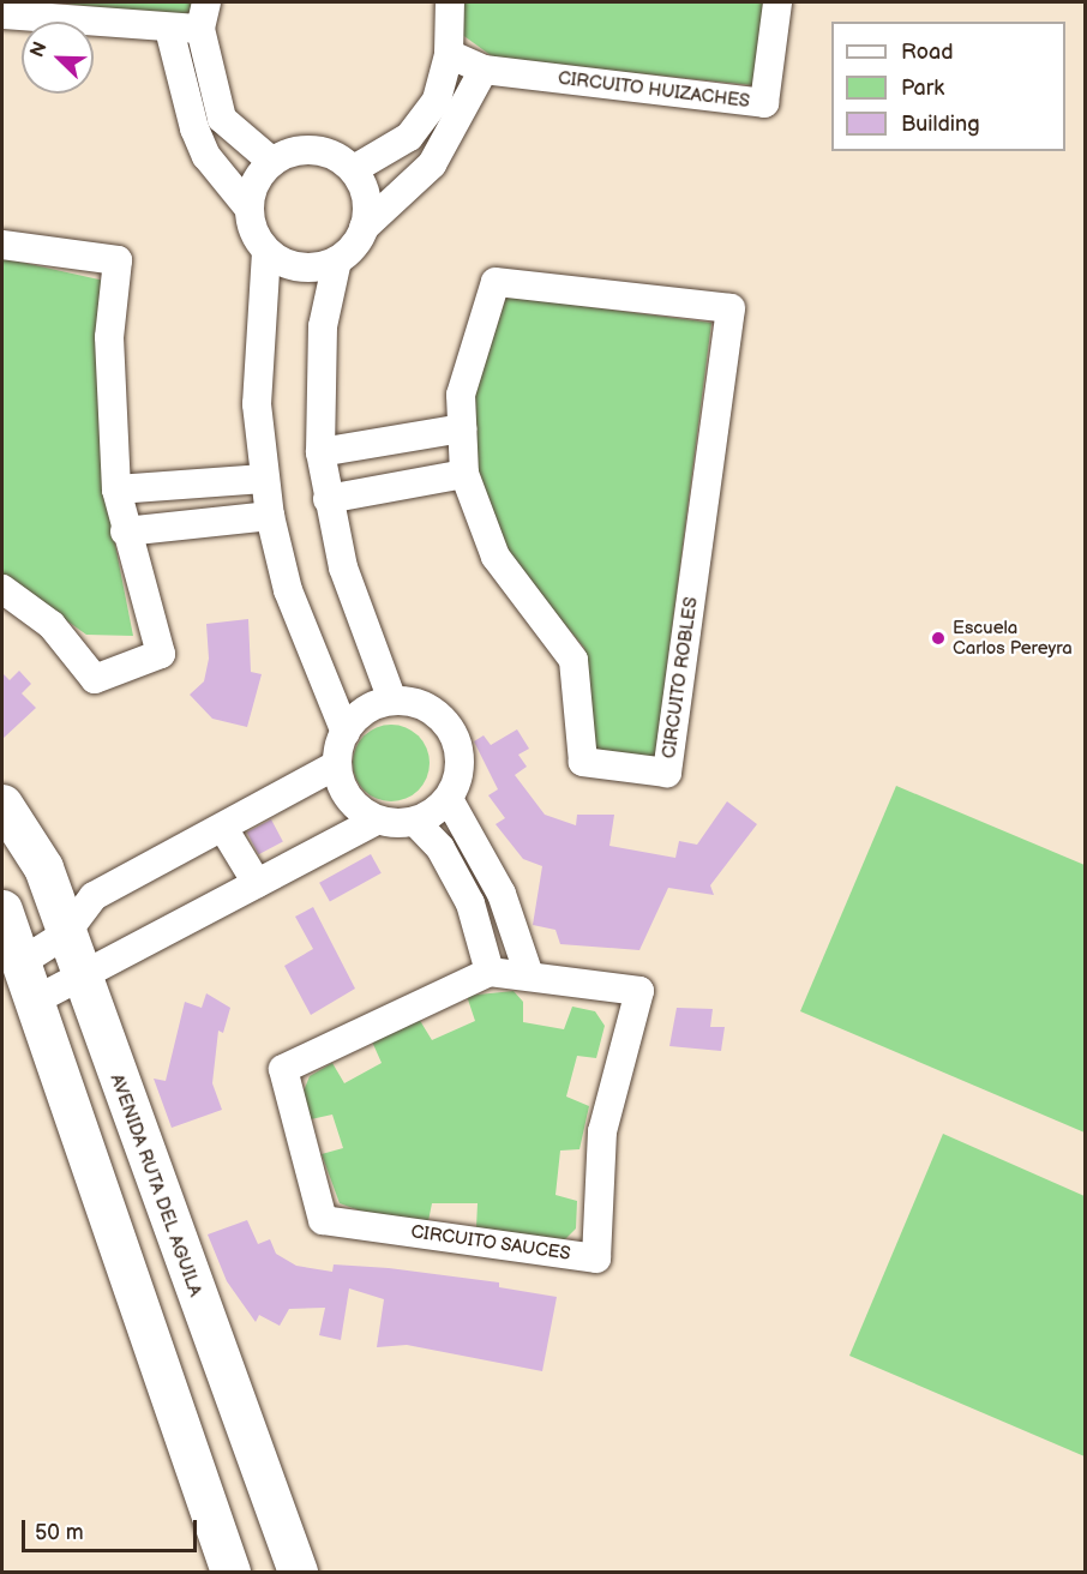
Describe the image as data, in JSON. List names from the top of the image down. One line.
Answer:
{"streets":{"street":["CIRCUITO HUIZACHES","CIRCUITO ROBLES","AVENIDA RUTA DEL AGUILA","CIRCUITO SAUCES"]},"places":["Escuela Carlos Pereyra"],"legend":["Road","Park","Building"],"scale_bar":"50 m","north":"top left"}
